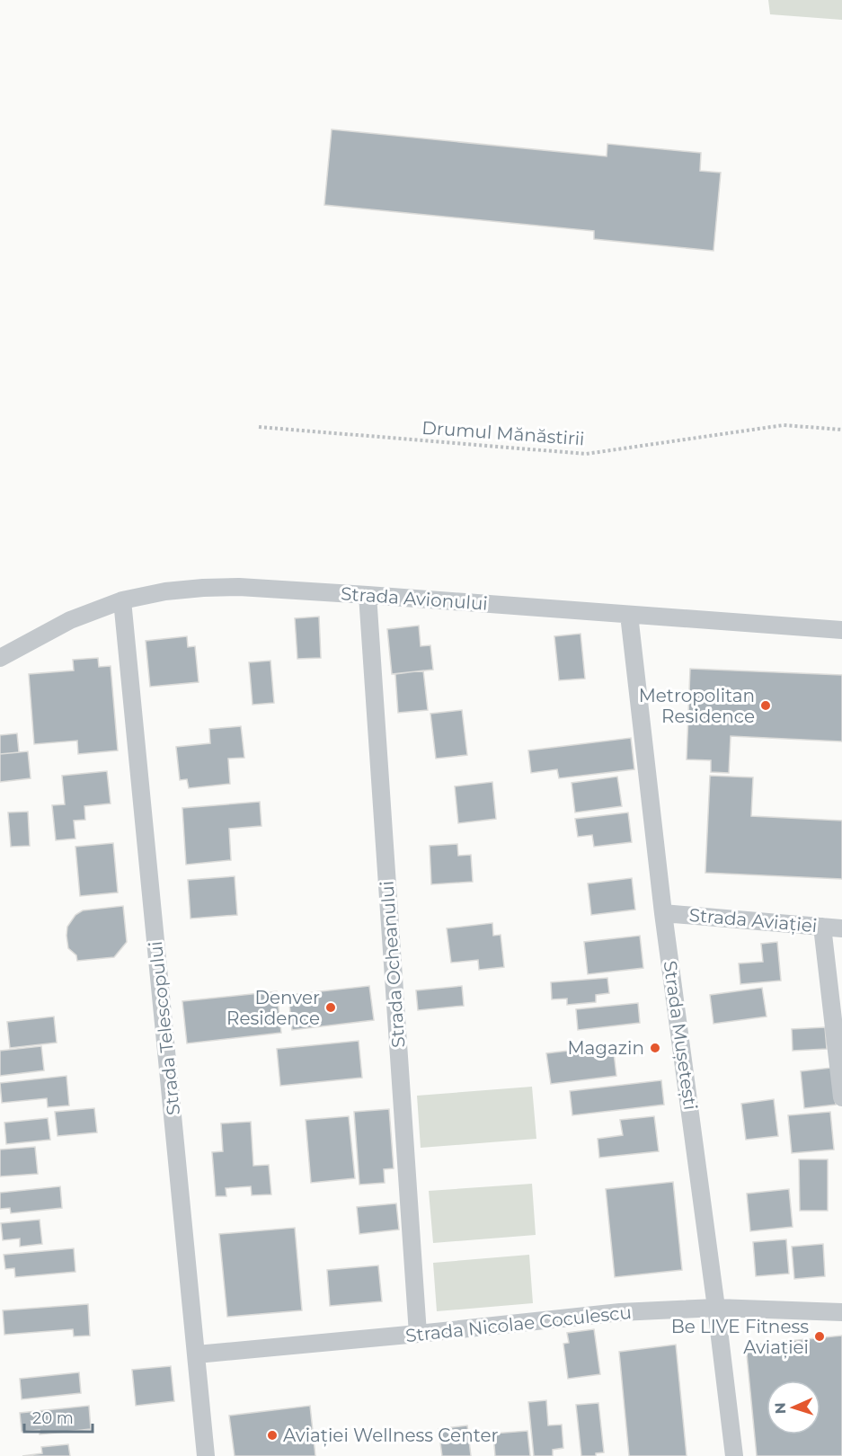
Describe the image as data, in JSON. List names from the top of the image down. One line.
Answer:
{"streets":{"street":["Strada Avionului","Strada Aviației","Strada Ocheanului","Strada Telescopului","Strada Mușetești","Strada Nicolae Coculescu"],"path":["Drumul Mănăstirii"]},"crossings":[["Strada Avionului","Strada Ocheanului"],["Strada Avionului","Strada Telescopului"],["Strada Avionului","Strada Mușetești"],["Strada Aviației","Strada Mușetești"],["Strada Ocheanului","Strada Nicolae Coculescu"],["Strada Telescopului","Strada Nicolae Coculescu"],["Strada Mușetești","Strada Nicolae Coculescu"]],"places":["Metropolitan Residence","Denver Residence","Magazin","Be LIVE Fitness Aviației","Aviației Wellness Center"],"scale_bar":"20 m","north":"left"}
